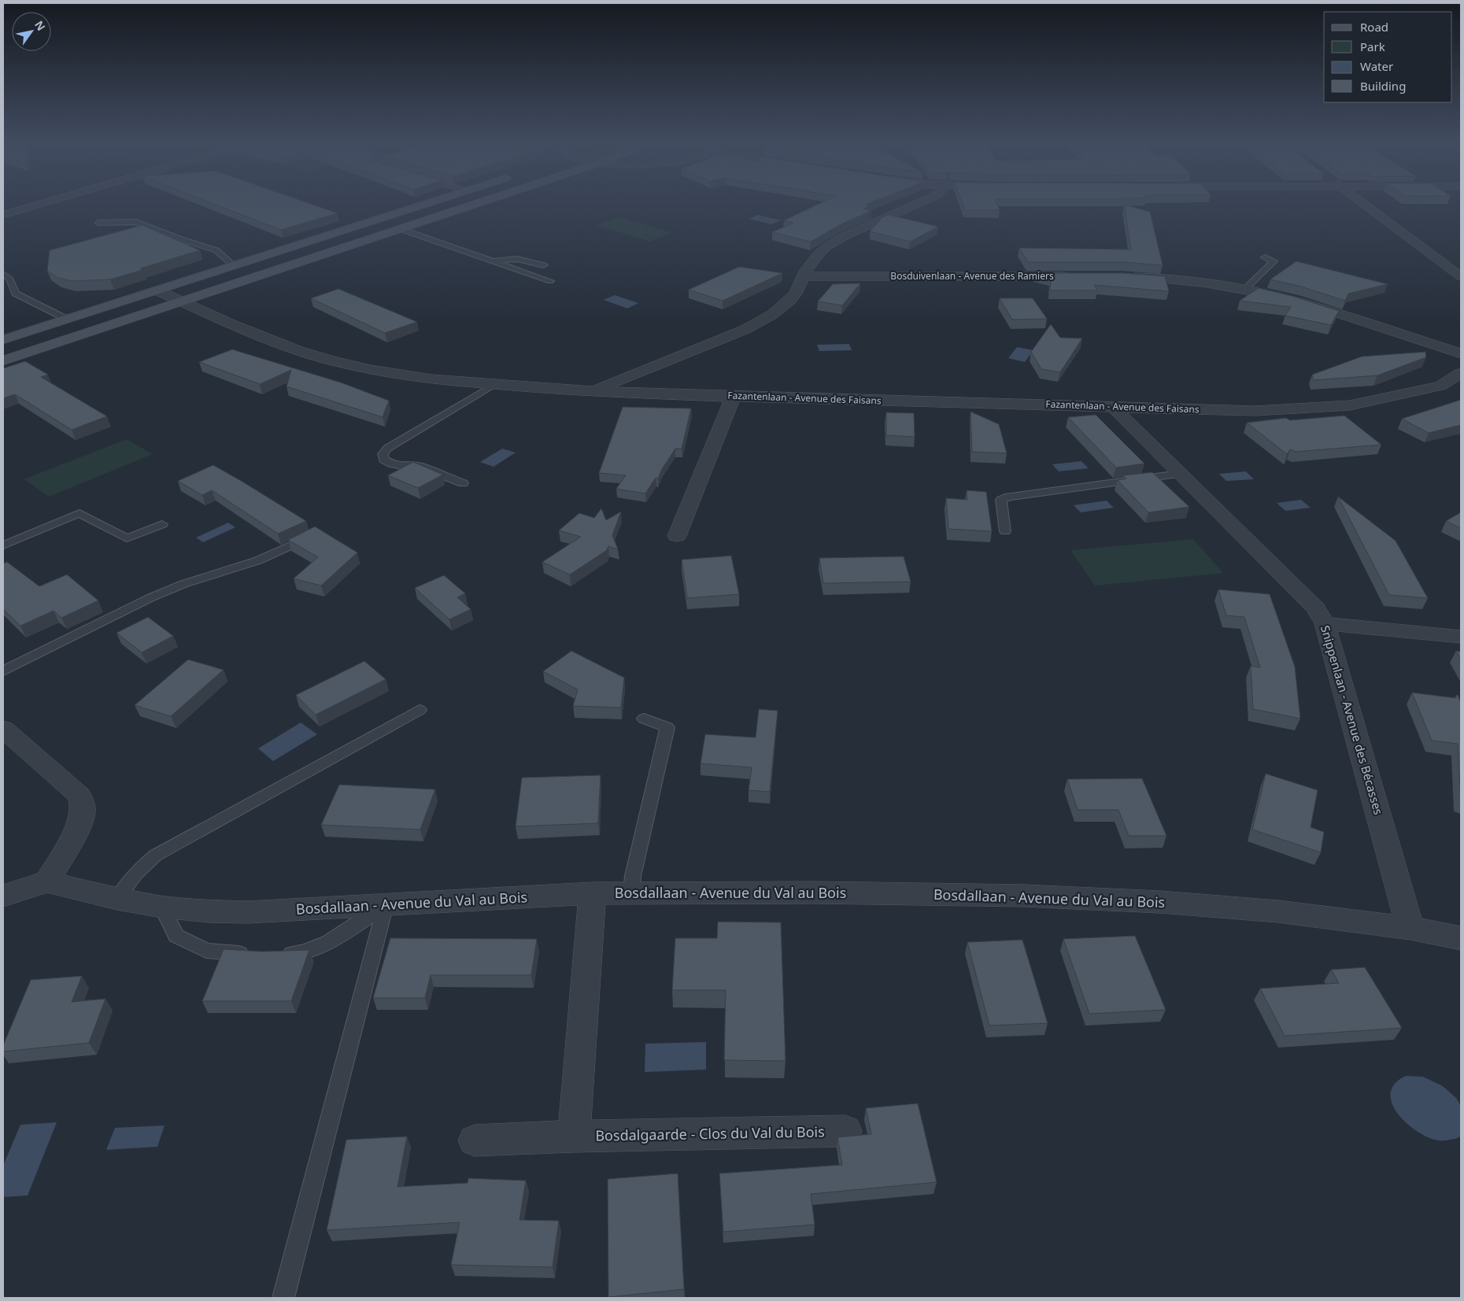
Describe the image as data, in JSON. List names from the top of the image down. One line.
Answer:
{"streets":{"street":["Bosduivenlaan - Avenue des Ramiers","Fazantenlaan - Avenue des Faisans","Snippenlaan - Avenue des Bécasses","Bosdallaan - Avenue du Val au Bois","Bosdalgaarde - Clos du Val du Bois"]},"crossings":[["Fazantenlaan - Avenue des Faisans","Snippenlaan - Avenue des Bécasses"],["Snippenlaan - Avenue des Bécasses","Bosdallaan - Avenue du Val au Bois"]],"legend":["Road","Park","Water","Building"],"north":"top right"}
